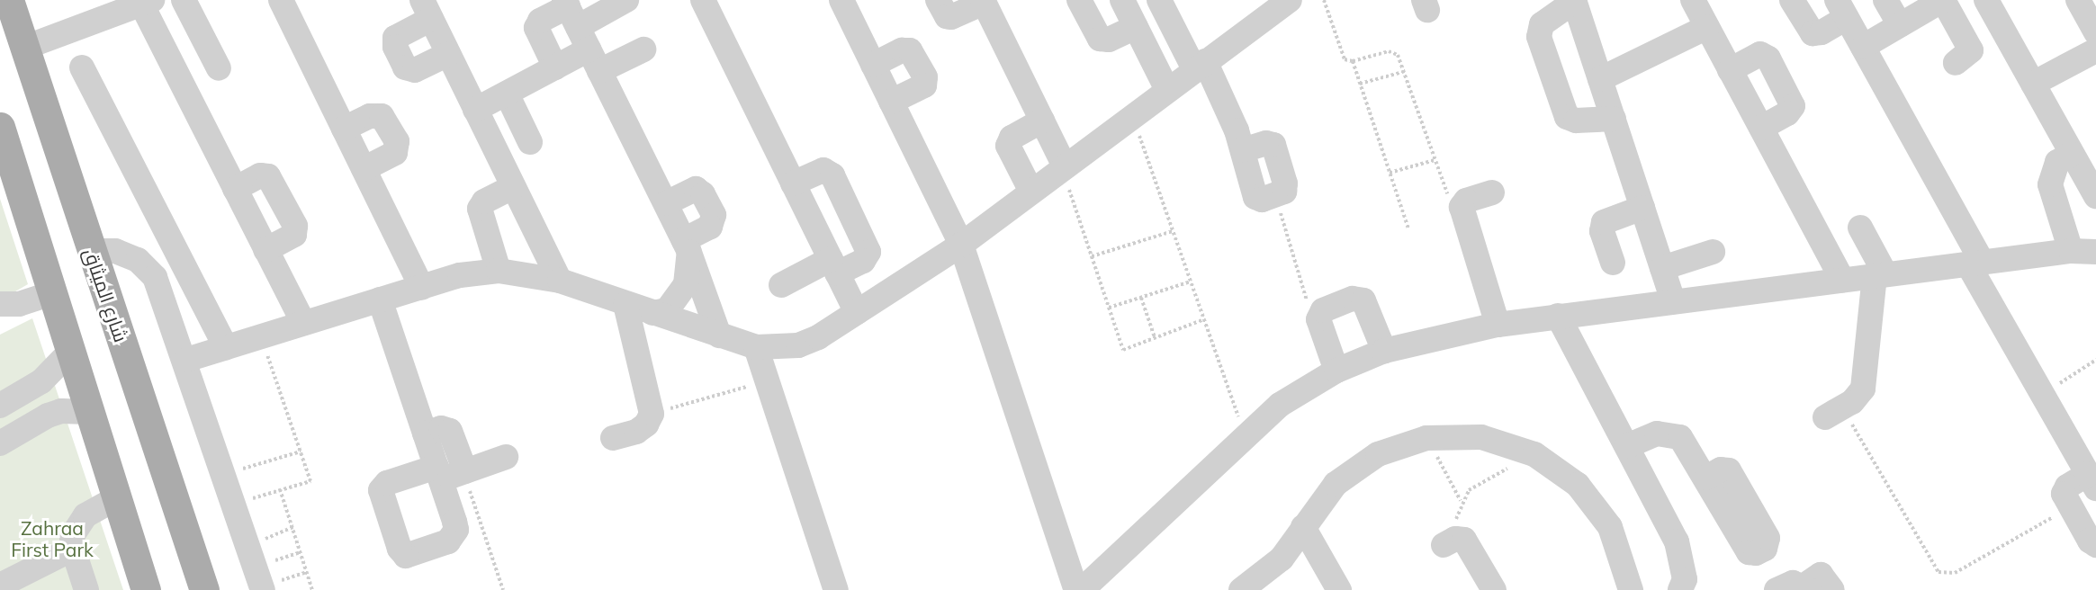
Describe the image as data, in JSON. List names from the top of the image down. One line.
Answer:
{"streets":{"main road":["شارع الميثاق"]},"parks":["Zahraa First Park"]}
